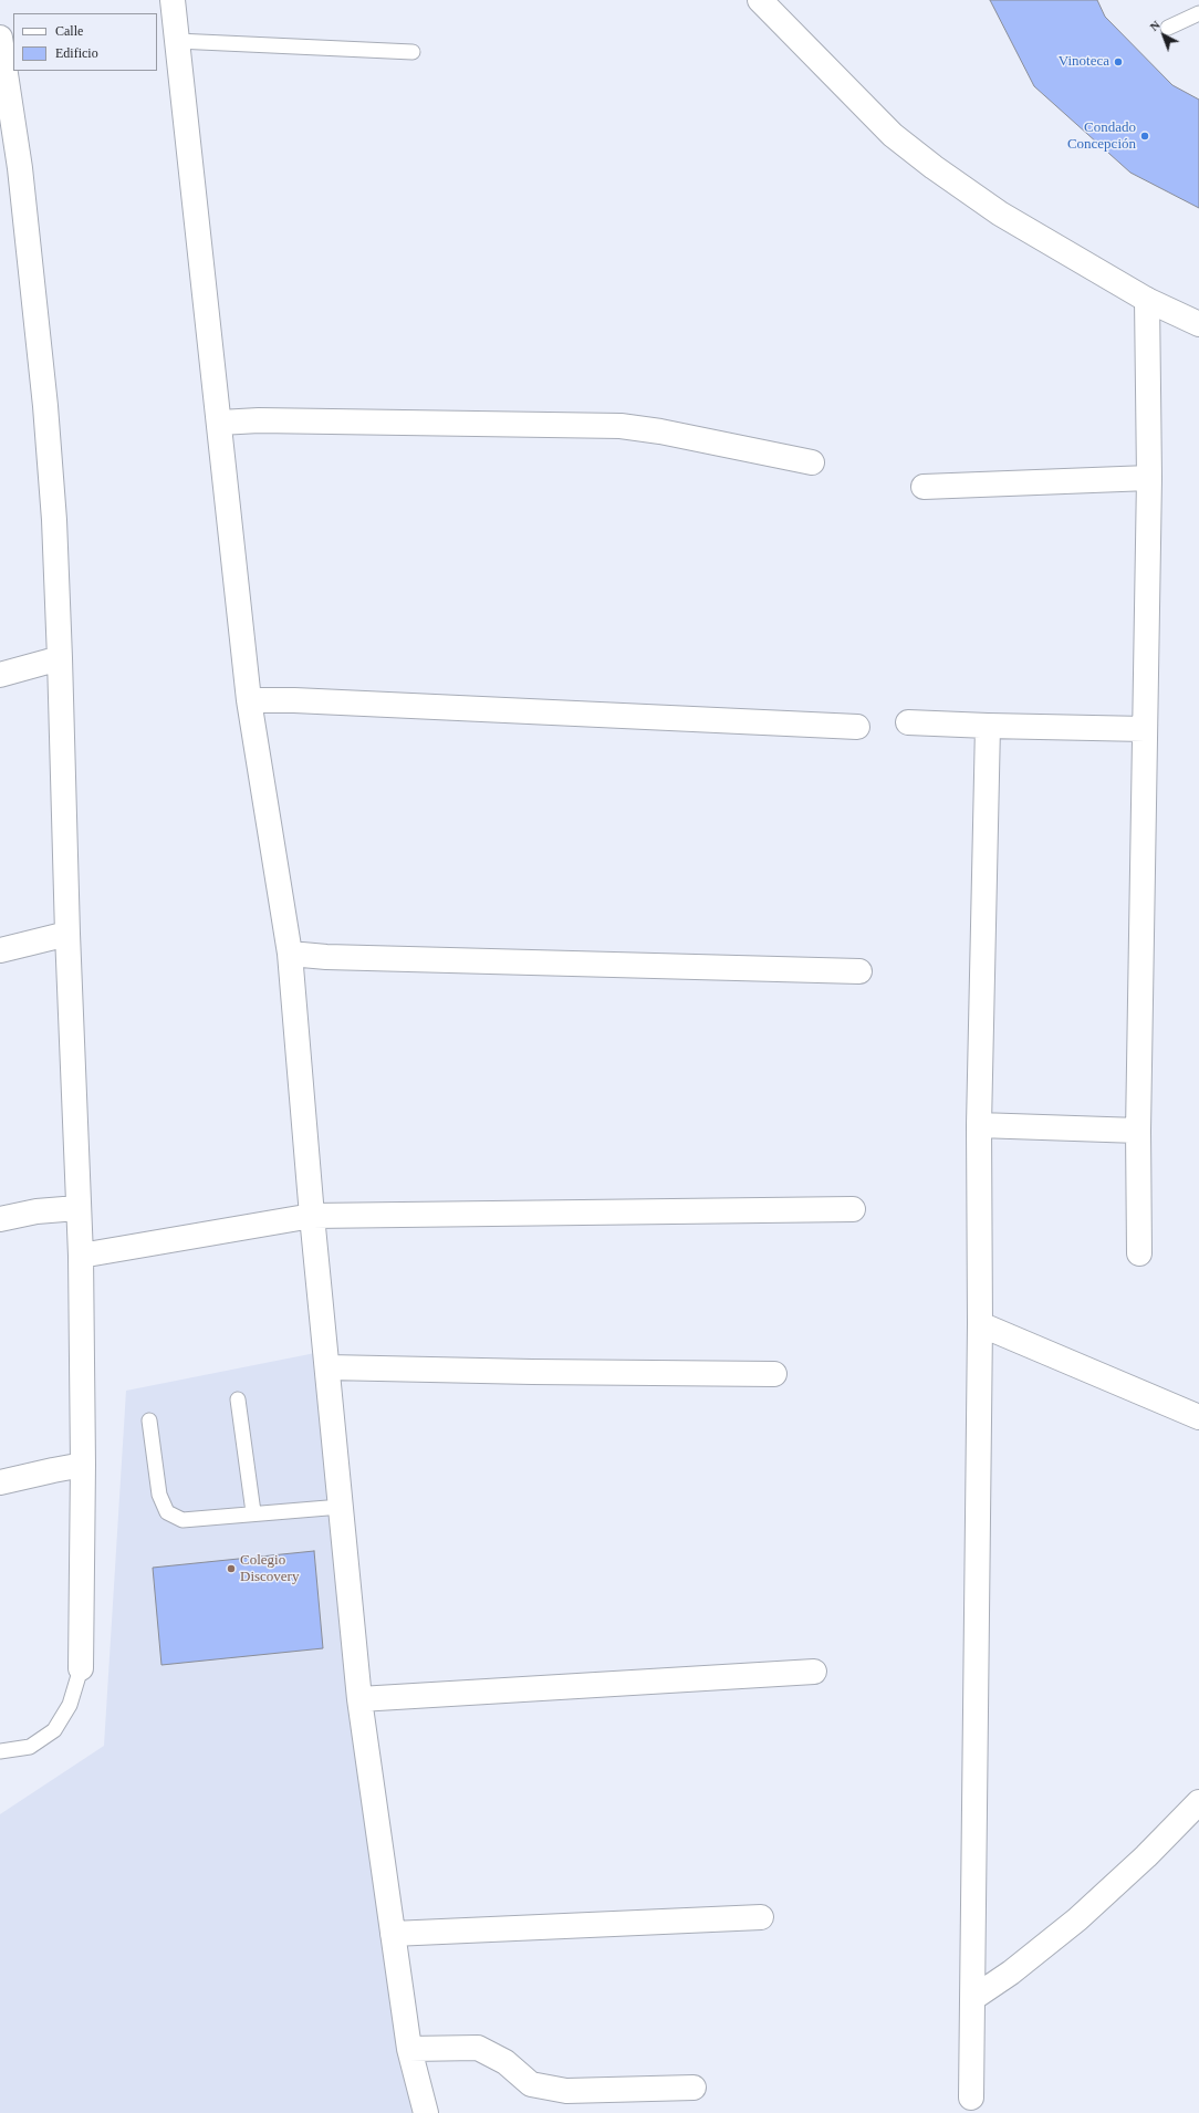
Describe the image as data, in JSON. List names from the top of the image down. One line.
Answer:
{"places":["Vinoteca","Condado Concepción","Colegio Discovery"],"legend":["Calle","Edificio"],"north":"top left"}
